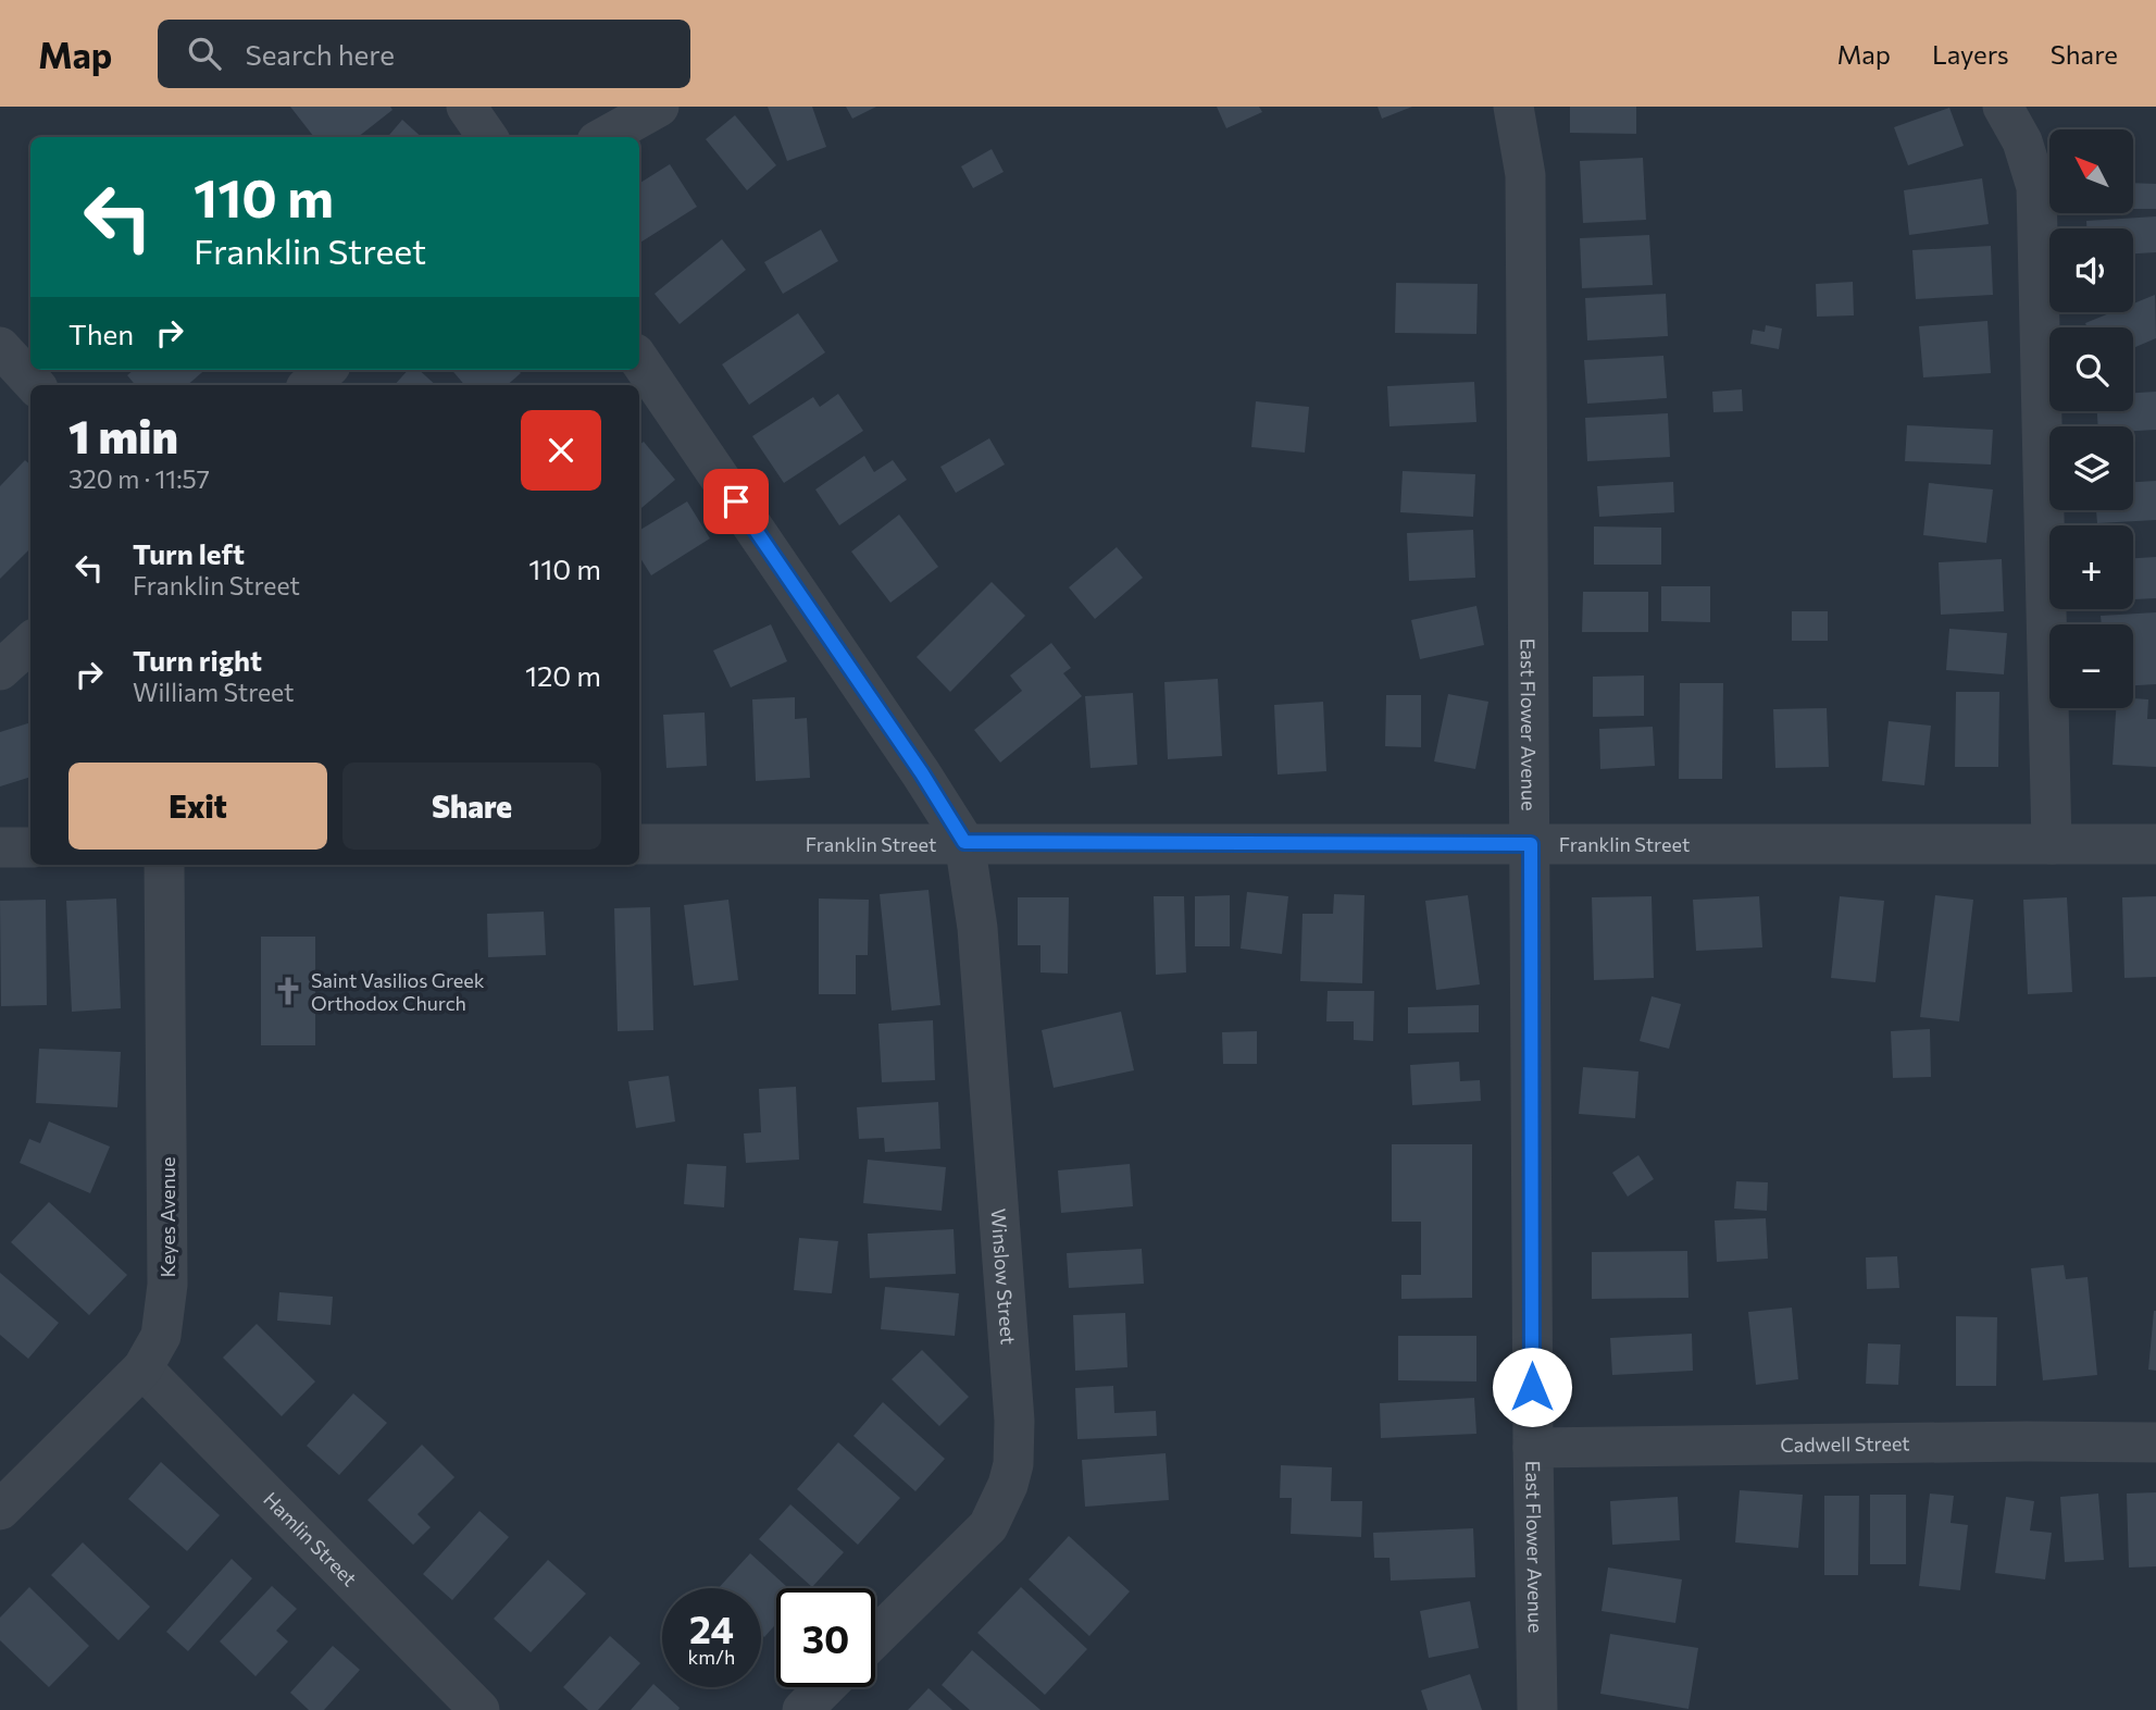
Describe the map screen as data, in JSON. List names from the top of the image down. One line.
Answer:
{"streets":{"street":["East Flower Avenue","Franklin Street","Keyes Avenue","Winslow Street","Cadwell Street","Hamlin Street"]},"crossings":[["East Flower Avenue","Franklin Street"],["East Flower Avenue","Cadwell Street"],["Franklin Street","Winslow Street"],["Keyes Avenue","Hamlin Street"]],"places":{"church":["Saint Vasilios Greek Orthodox Church"]},"north":"top left","page":{"header":"Map","search":"Search here","nav":["Map","Layers","Share"],"map_buttons":["+","−"],"turn":["110 m","Franklin Street"],"then":"Then","heading":["1 min","320 m · 11:57"],"list":[{"name":"Turn left","note":"Franklin Street","value":"110 m"},{"name":"Turn right","note":"William Street","value":"120 m"}],"buttons":["Exit","Share"],"speed":"24 km/h","limit":"30"}}
